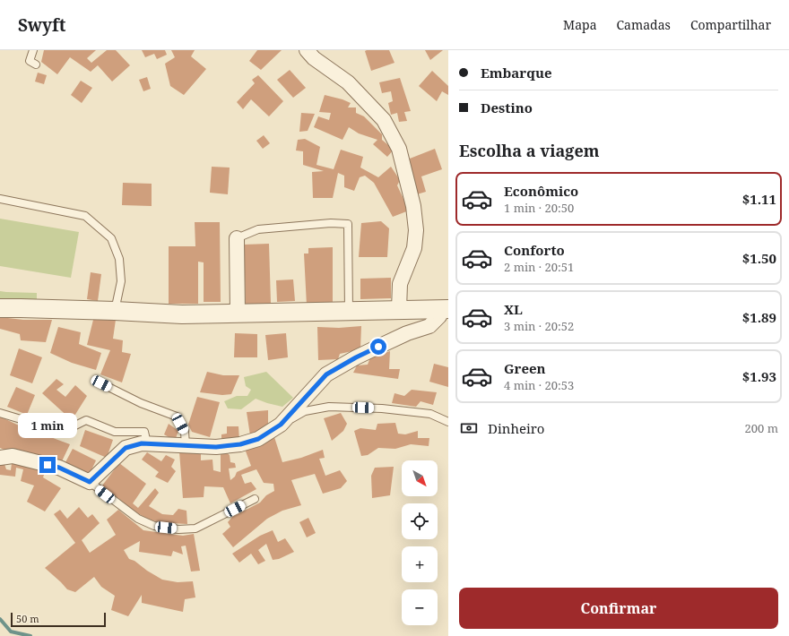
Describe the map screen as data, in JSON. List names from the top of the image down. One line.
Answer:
{"scale_bar":"50 m","north":"bottom right","page":{"header":"Swyft","nav":["Mapa","Camadas","Compartilhar"],"banner":["Embarque","Destino"],"heading":"Escolha a viagem","list":[{"name":"Econômico","note":"1 min · 20:50","value":"$1.11"},{"name":"Conforto","note":"2 min · 20:51","value":"$1.50"},{"name":"XL","note":"3 min · 20:52","value":"$1.89"},{"name":"Green","note":"4 min · 20:53","value":"$1.93"}],"pay":["Dinheiro","200 m"],"bubble":"1 min","map_buttons":["+","−"],"buttons":"Confirmar","scale":"50 m"}}
